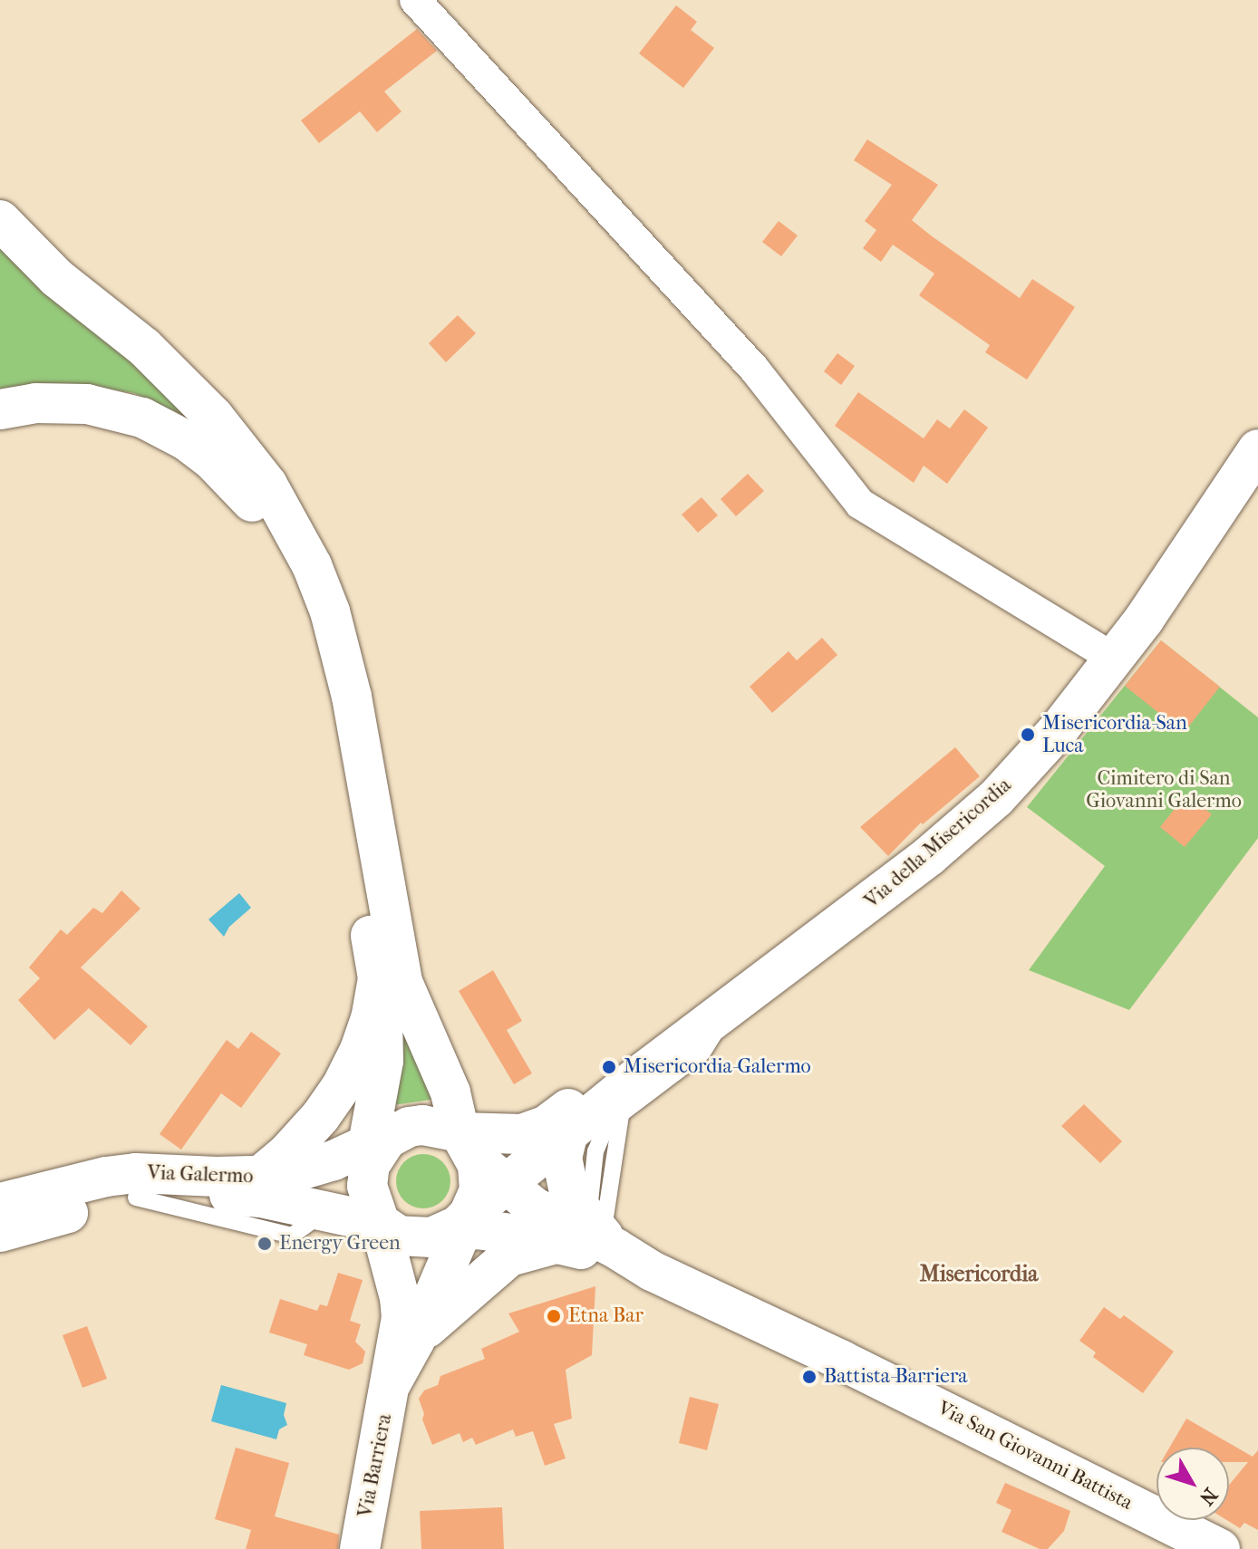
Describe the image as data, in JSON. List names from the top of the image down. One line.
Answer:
{"streets":{"main road":["Via della Misericordia","Via Galermo","Via San Giovanni Battista","Via Barriera"]},"crossings":[["Via della Misericordia","Via Galermo"]],"districts":["Misericordia"],"parks":["Cimitero di San Giovanni Galermo"],"places":["Misericordia-San Luca","Misericordia-Galermo","Energy Green","Etna Bar","Battista-Barriera"],"north":"bottom right"}
